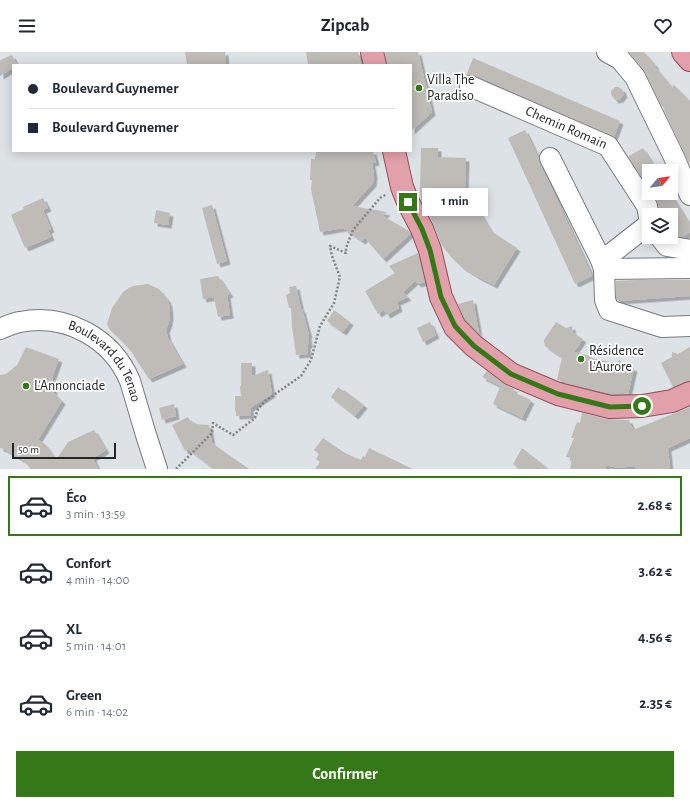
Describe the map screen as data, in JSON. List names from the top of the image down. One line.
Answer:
{"streets":{"street":["Chemin Romain","Boulevard du Tenao"]},"places":["Villa The Paradiso","Résidence L'Aurore","L'Annonciade"],"scale_bar":"50 m","north":"top right","page":{"header":"Zipcab","banner":["Boulevard Guynemer","Boulevard Guynemer"],"bubble":"1 min","scale":"50 m","list":[{"name":"Éco","note":"3 min · 13:59","value":"2.68 €"},{"name":"Confort","note":"4 min · 14:00","value":"3.62 €"},{"name":"XL","note":"5 min · 14:01","value":"4.56 €"},{"name":"Green","note":"6 min · 14:02","value":"2.35 €"}],"buttons":"Confirmer"}}
